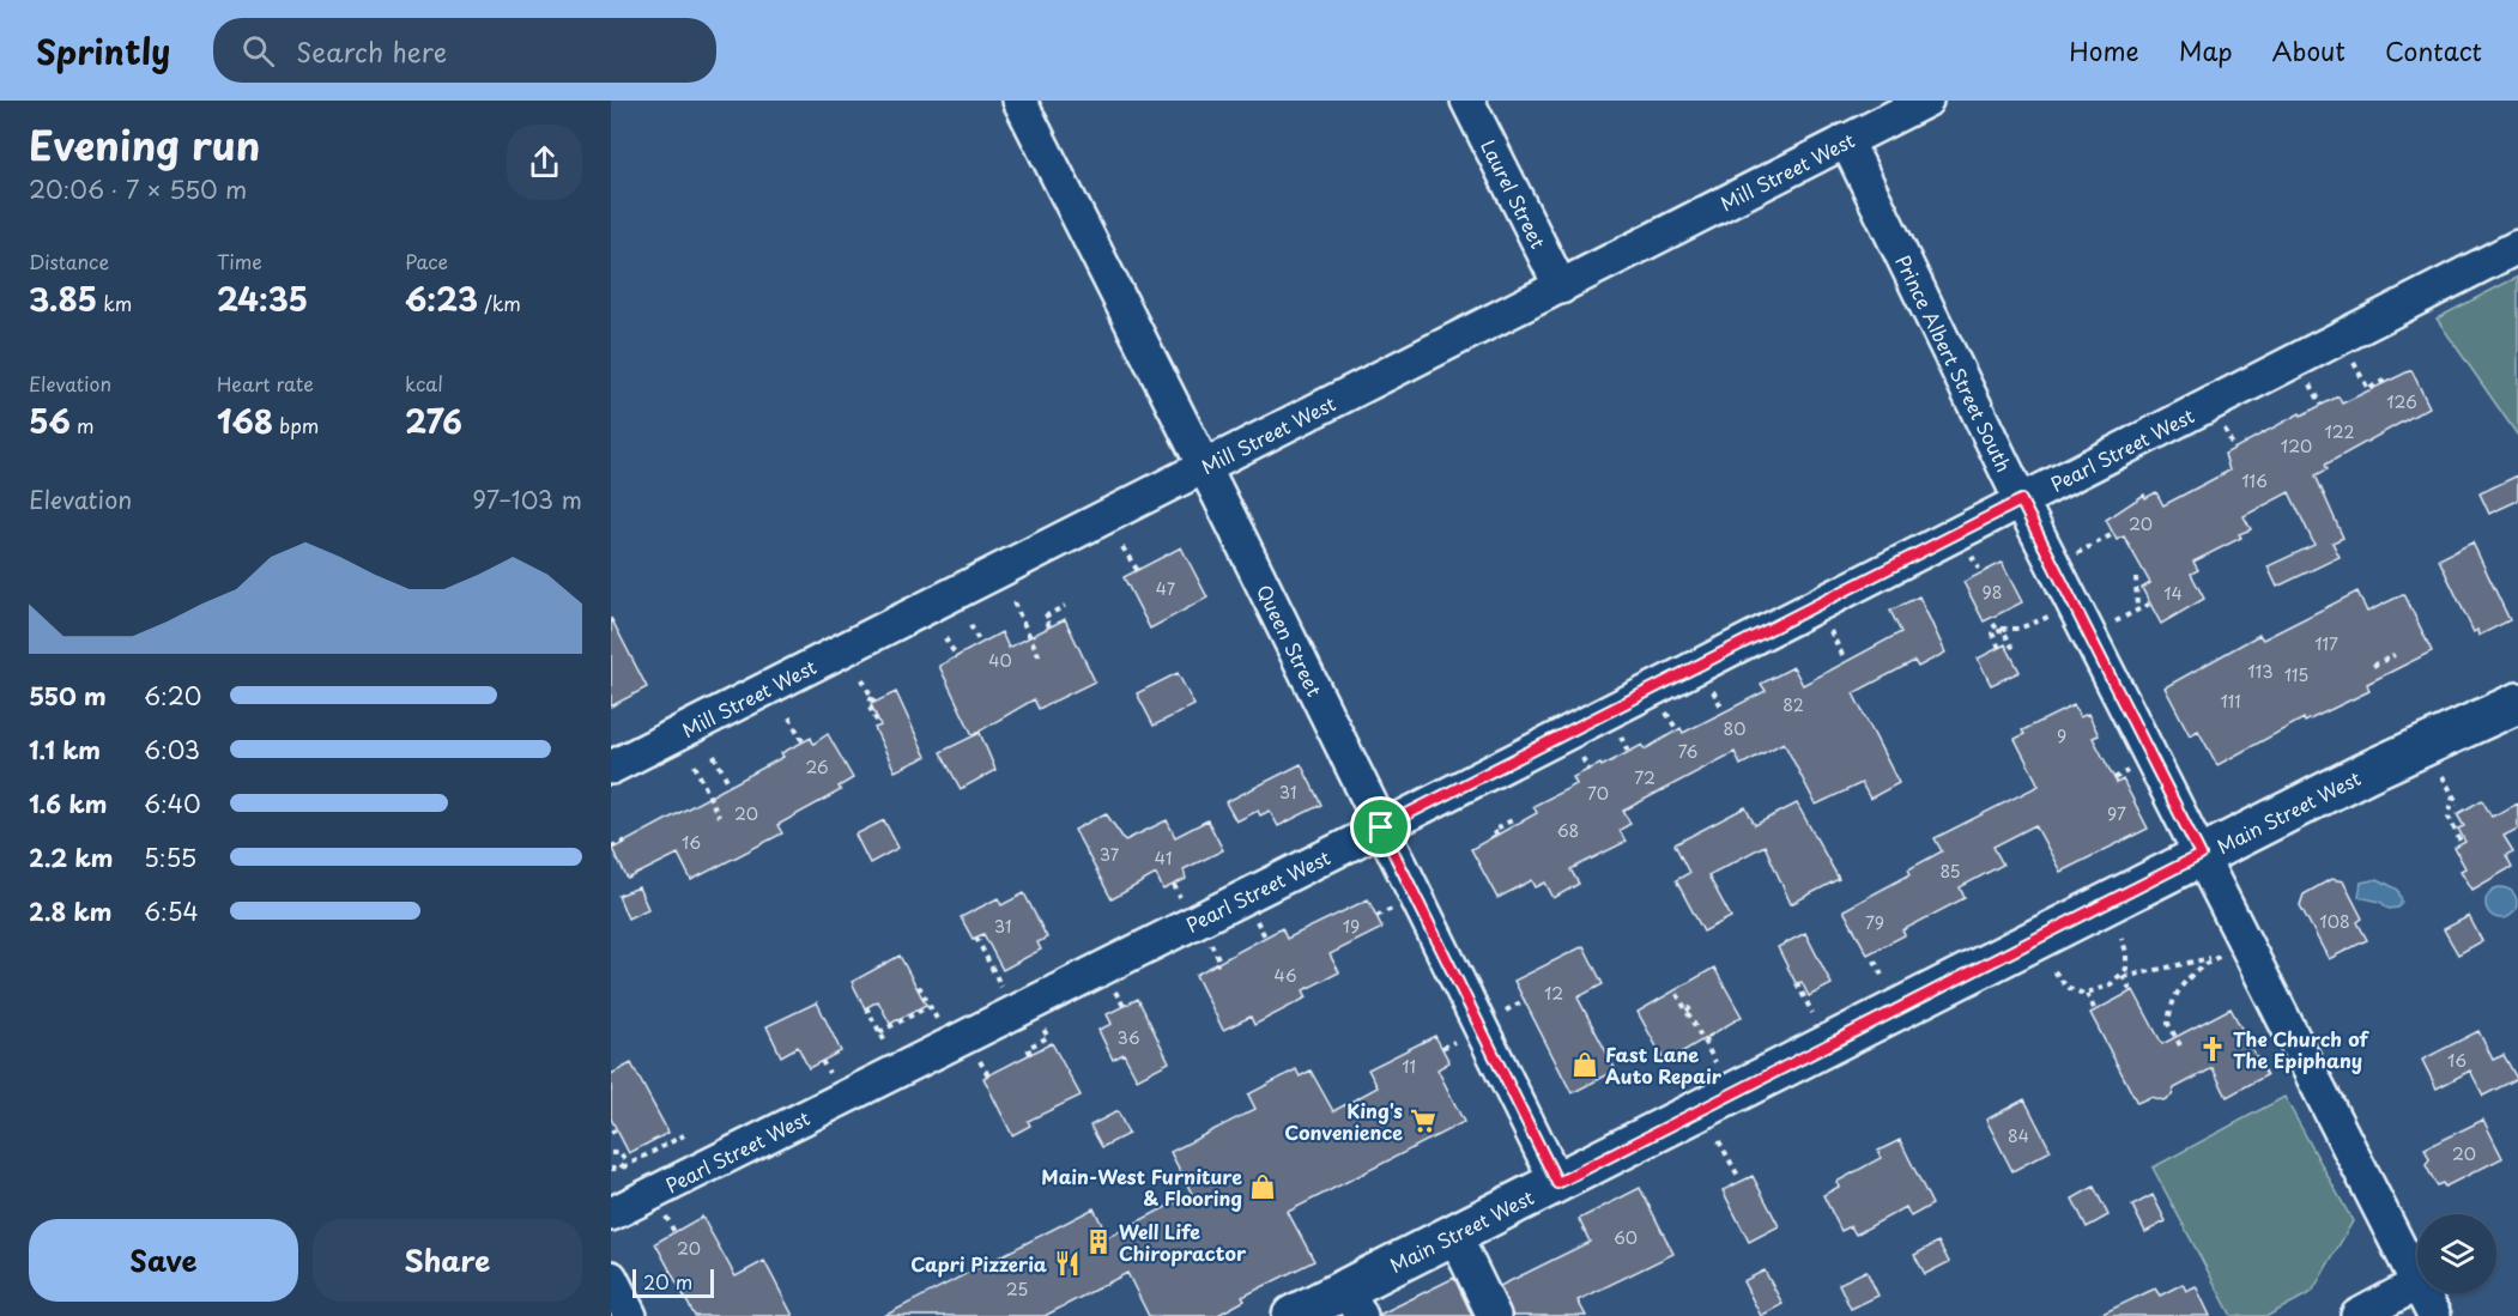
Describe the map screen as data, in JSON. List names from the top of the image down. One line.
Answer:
{"streets":{"main road":["Main Street West"],"street":["Mill Street West","Laurel Street","Prince Albert Street South","Pearl Street West","Queen Street"]},"crossings":[["Mill Street West","Laurel Street"],["Mill Street West","Prince Albert Street South"],["Mill Street West","Queen Street"],["Prince Albert Street South","Pearl Street West"],["Prince Albert Street South","Main Street West"],["Pearl Street West","Queen Street"],["Queen Street","Main Street West"]],"places":{"church":["The Church of The Epiphany"],"shop":["Fast Lane Auto Repair","Main-West Furniture & Flooring"],"supermarket":["King's Convenience"],"building":["Well Life Chiropractor"],"restaurant":["Capri Pizzeria"]},"house_numbers":["126","122","120","116","20","47","98","14","117","40","113","115","111","82","80","9","76","26","72","31","70","20","97","68","16","37","41","85","108","79","31","19","46","12","36","16","11","84","20","60","20","25"],"scale_bar":"20 m","page":{"header":"Sprintly","search":"Search here","nav":["Home","Map","About","Contact"],"heading":["Evening run","20:06 · 7 × 550 m"],"stats":[["Distance","3.85 km"],["Time","24:35"],["Pace","6:23 /km"],["Elevation","56 m"],["Heart rate","168 bpm"],["kcal","276"]],"chart":["Elevation","97–103 m"],"list":[{"name":"550 m","note":"6:20"},{"name":"1.1 km","note":"6:03"},{"name":"1.6 km","note":"6:40"},{"name":"2.2 km","note":"5:55"},{"name":"2.8 km","note":"6:54"}],"buttons":["Save","Share"],"scale":"20 m"}}
